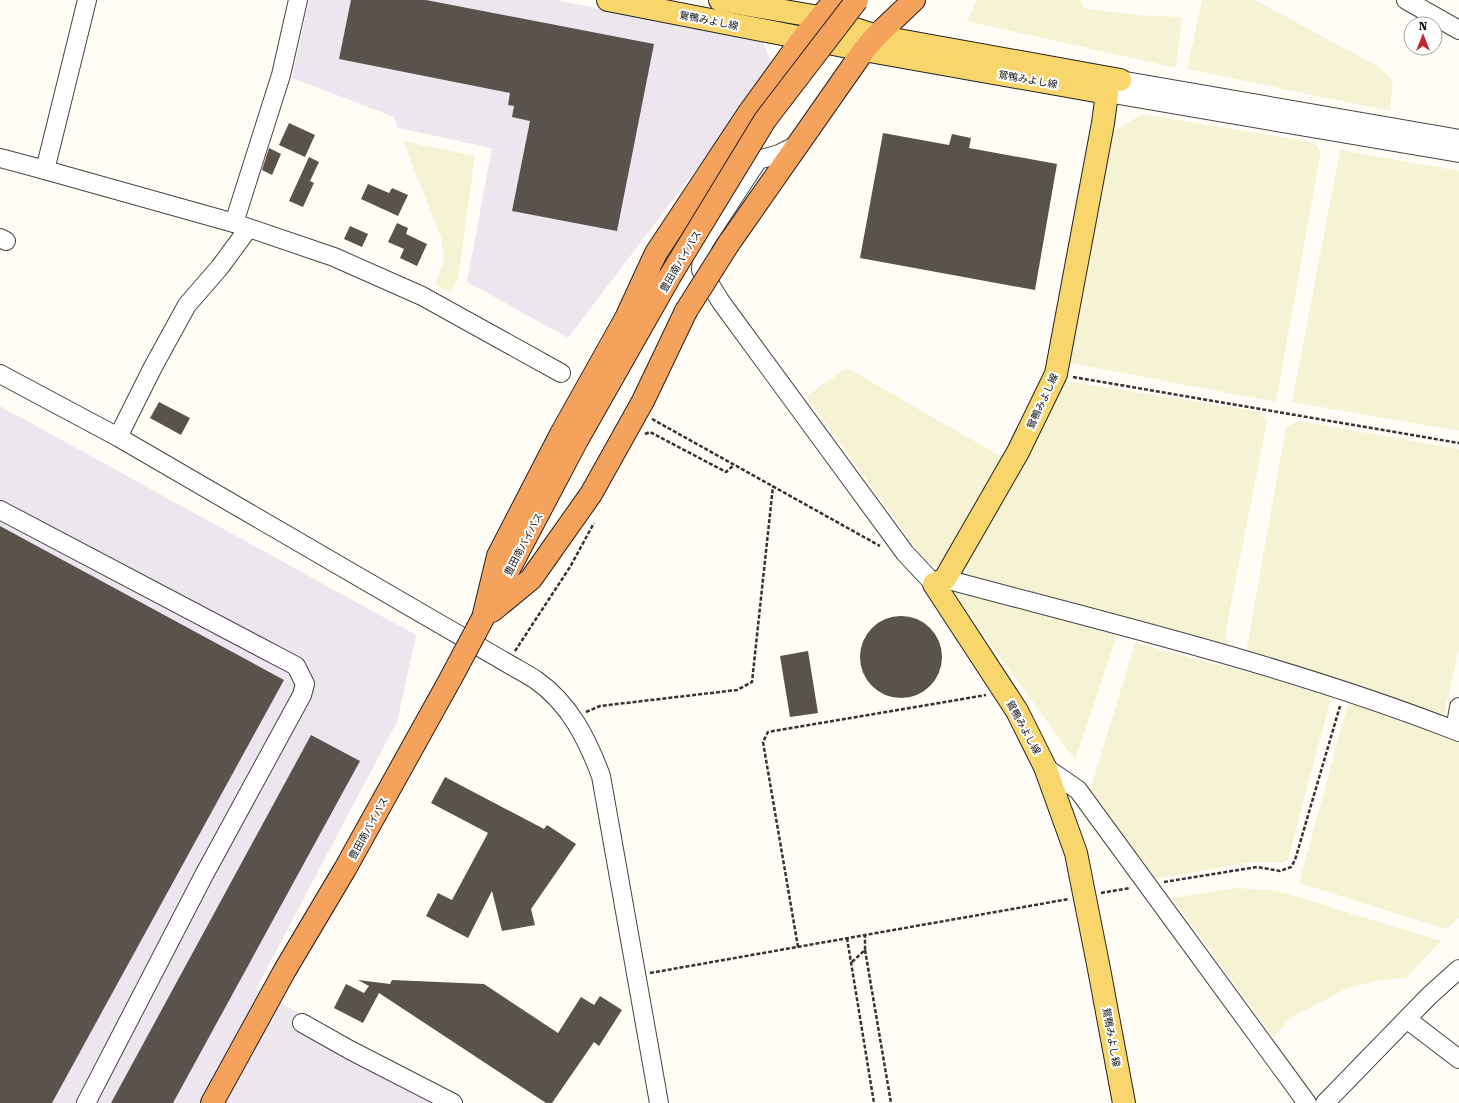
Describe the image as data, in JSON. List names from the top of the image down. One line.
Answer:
{"streets":{"highway":["豊田南バイパス"],"main road":["鴛鴨みよし線"]},"north":"top"}
